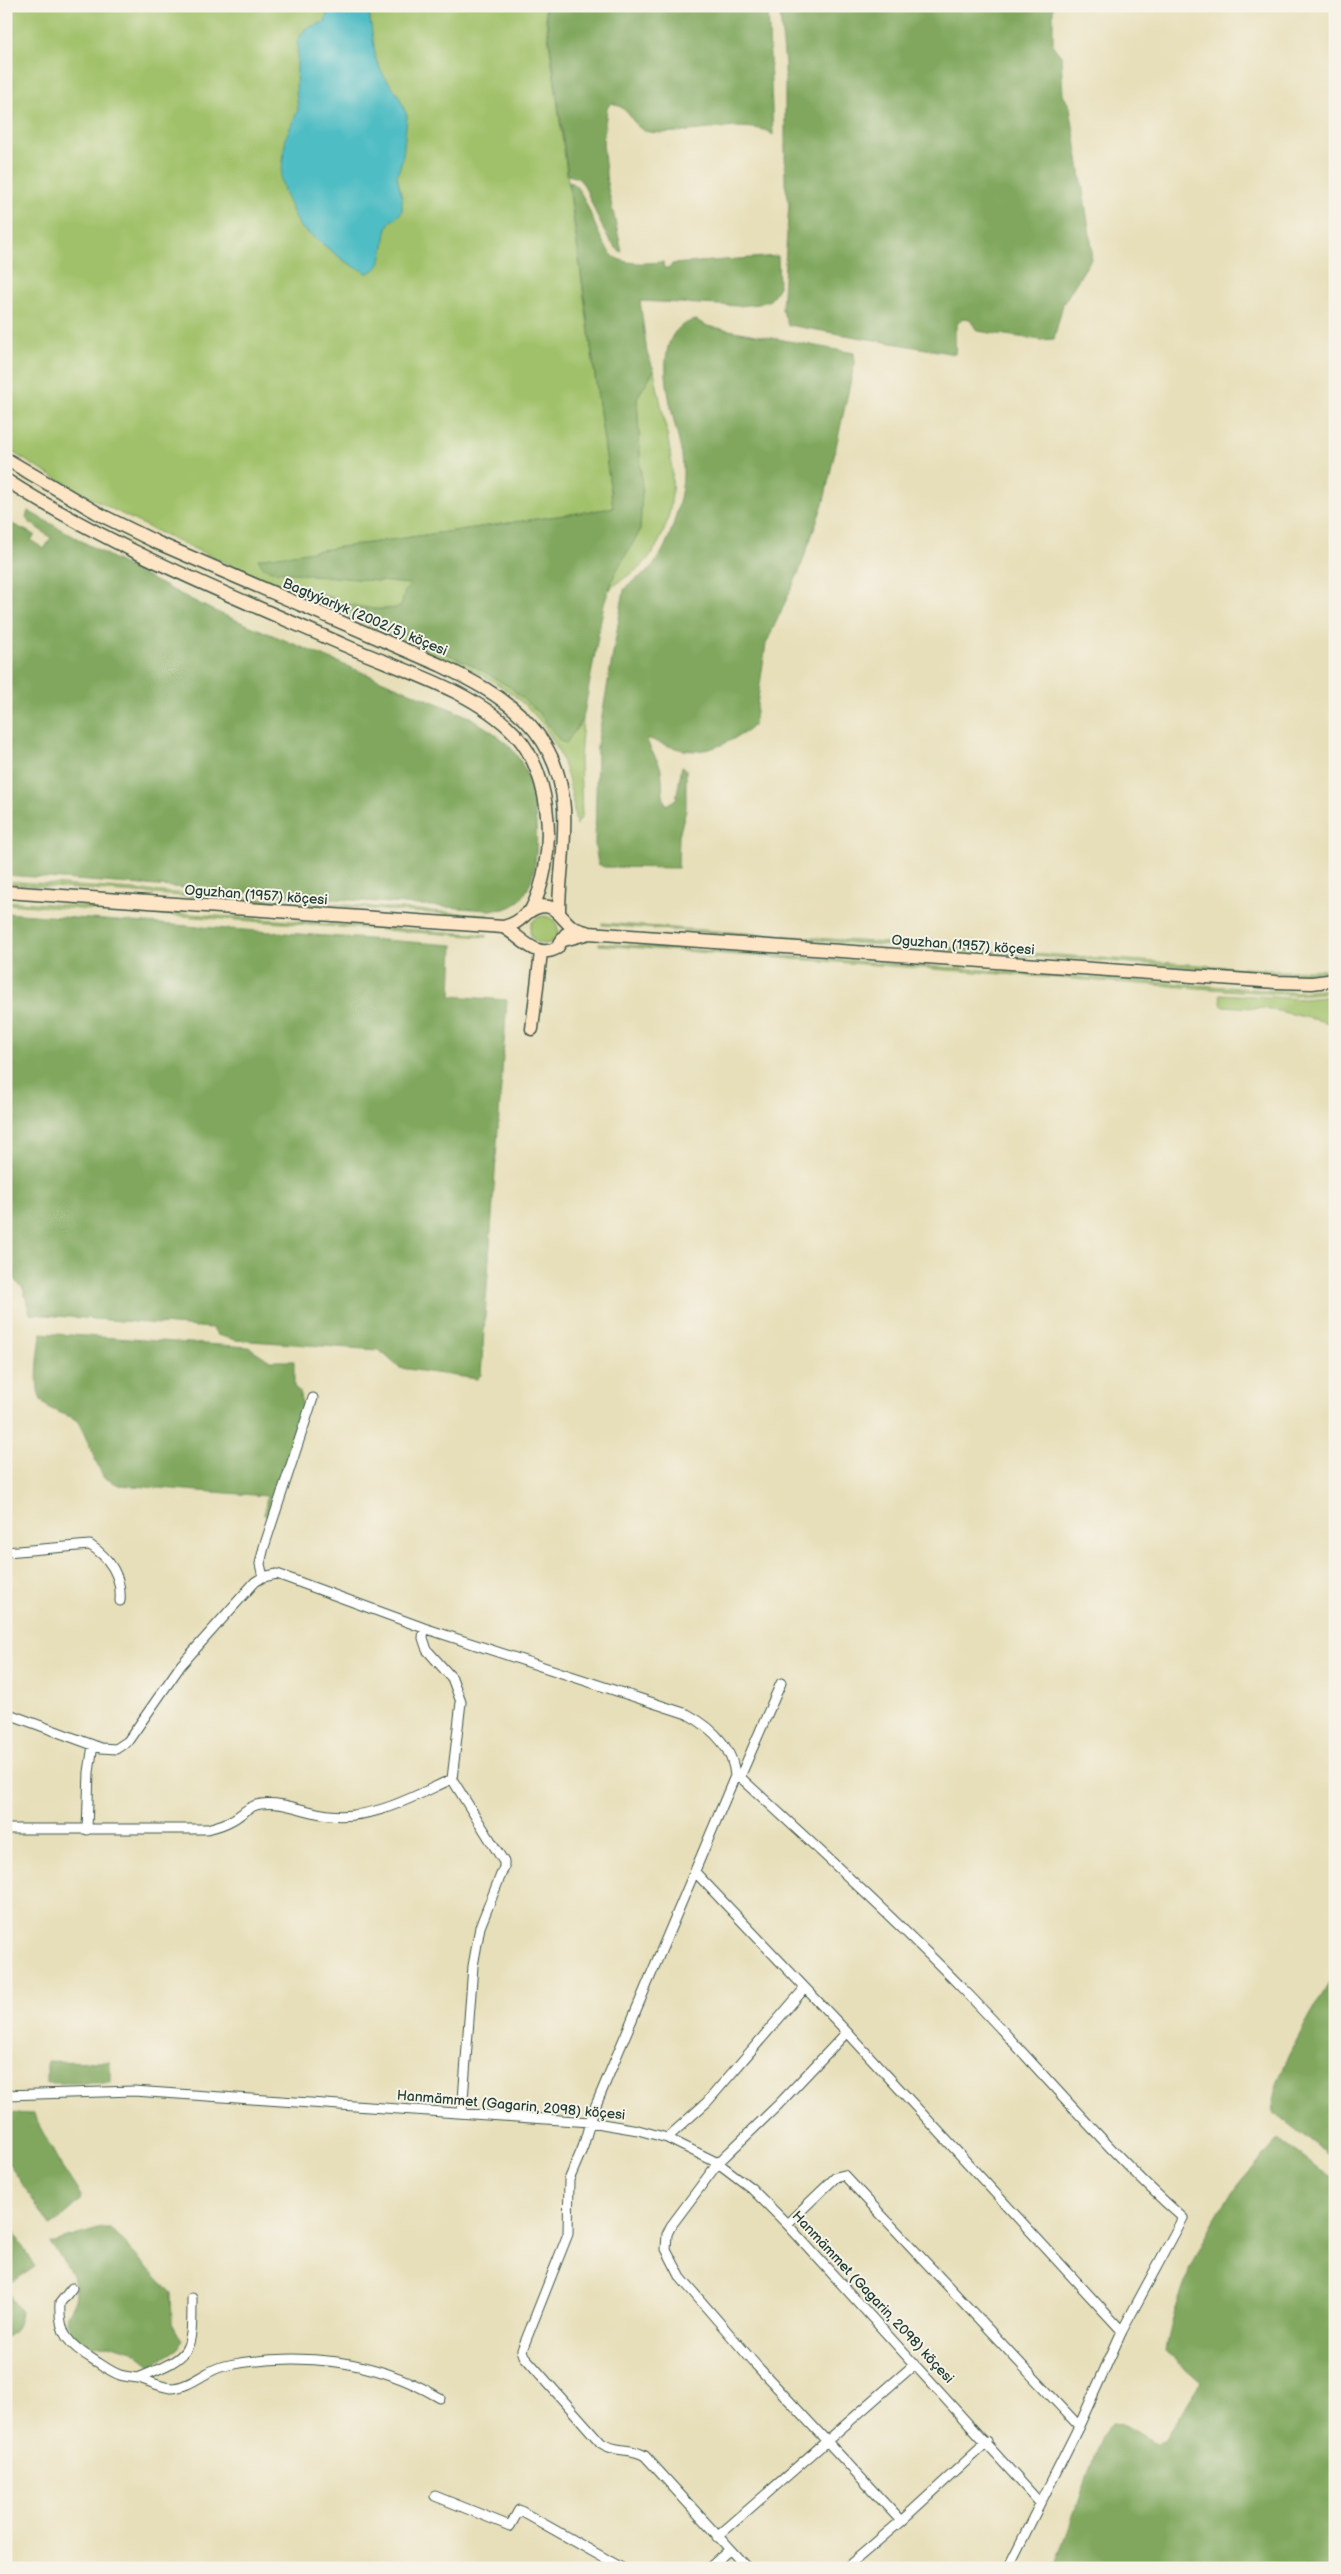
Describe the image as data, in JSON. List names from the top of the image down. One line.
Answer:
{"streets":{"main road":["Bagtyýarlyk (2002/5) köçesi","Oguzhan (1957) köçesi"],"street":["Hanmämmet (Gagarin, 2098) köçesi"]},"crossings":[["Bagtyýarlyk (2002/5) köçesi","Oguzhan (1957) köçesi"]]}
